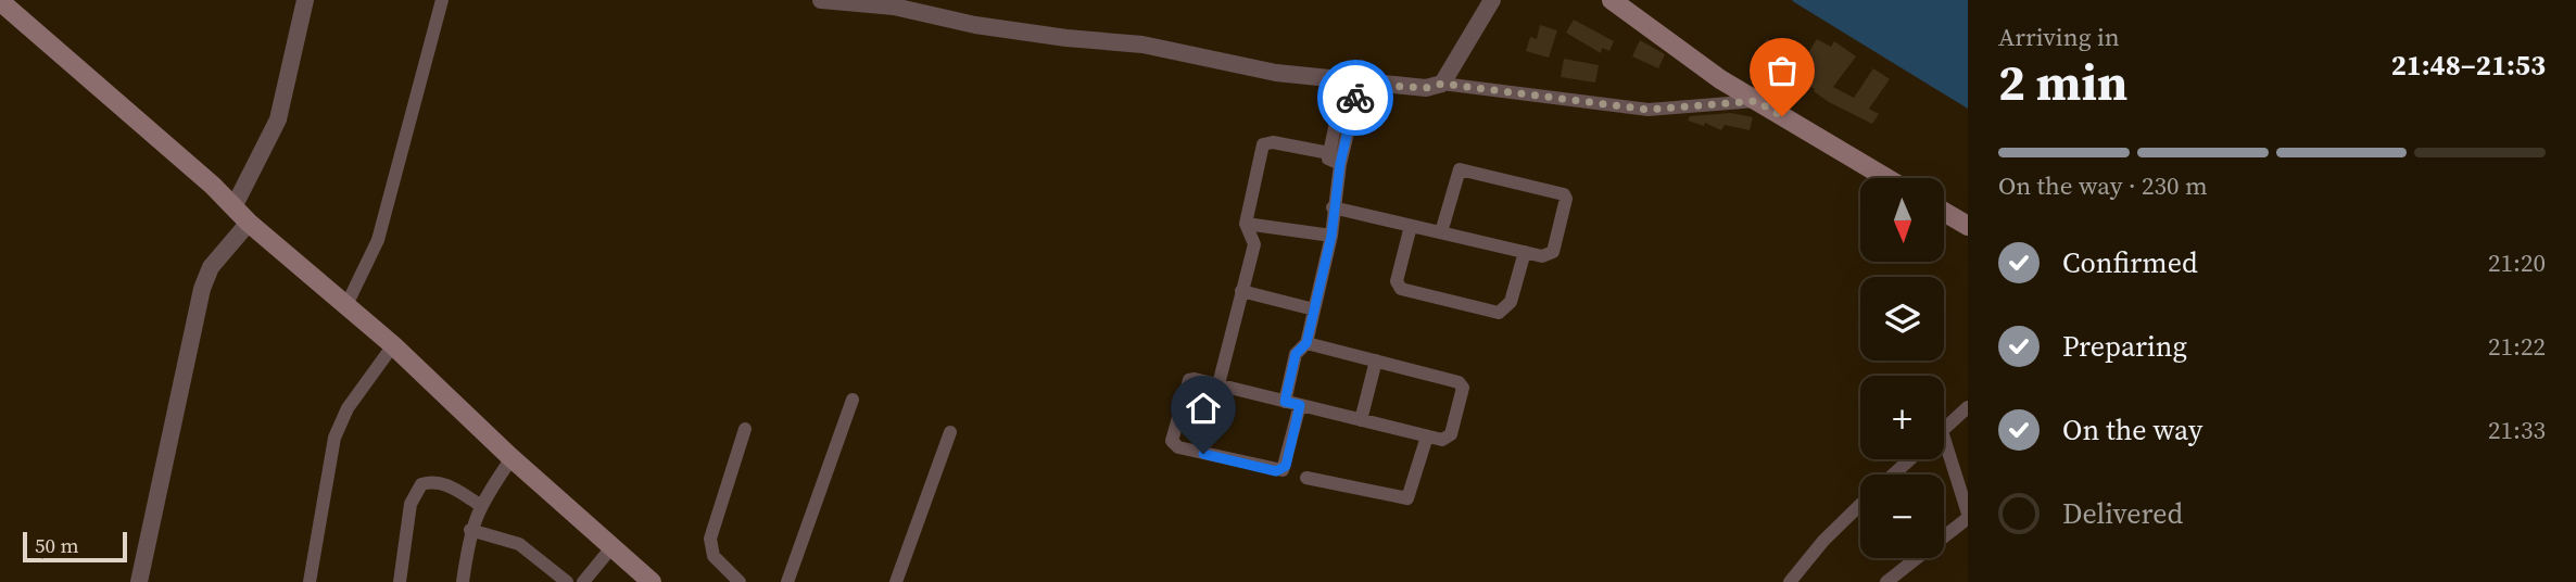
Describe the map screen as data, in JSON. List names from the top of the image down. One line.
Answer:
{"scale_bar":"50 m","north":"bottom","page":{"heading":["2 min","Arriving in","21:48–21:53"],"bar":"On the way · 230 m","map_buttons":["+","−"],"list":[["Confirmed","21:20"],["Preparing","21:22"],["On the way","21:33"],"Delivered"],"scale":"50 m"}}
